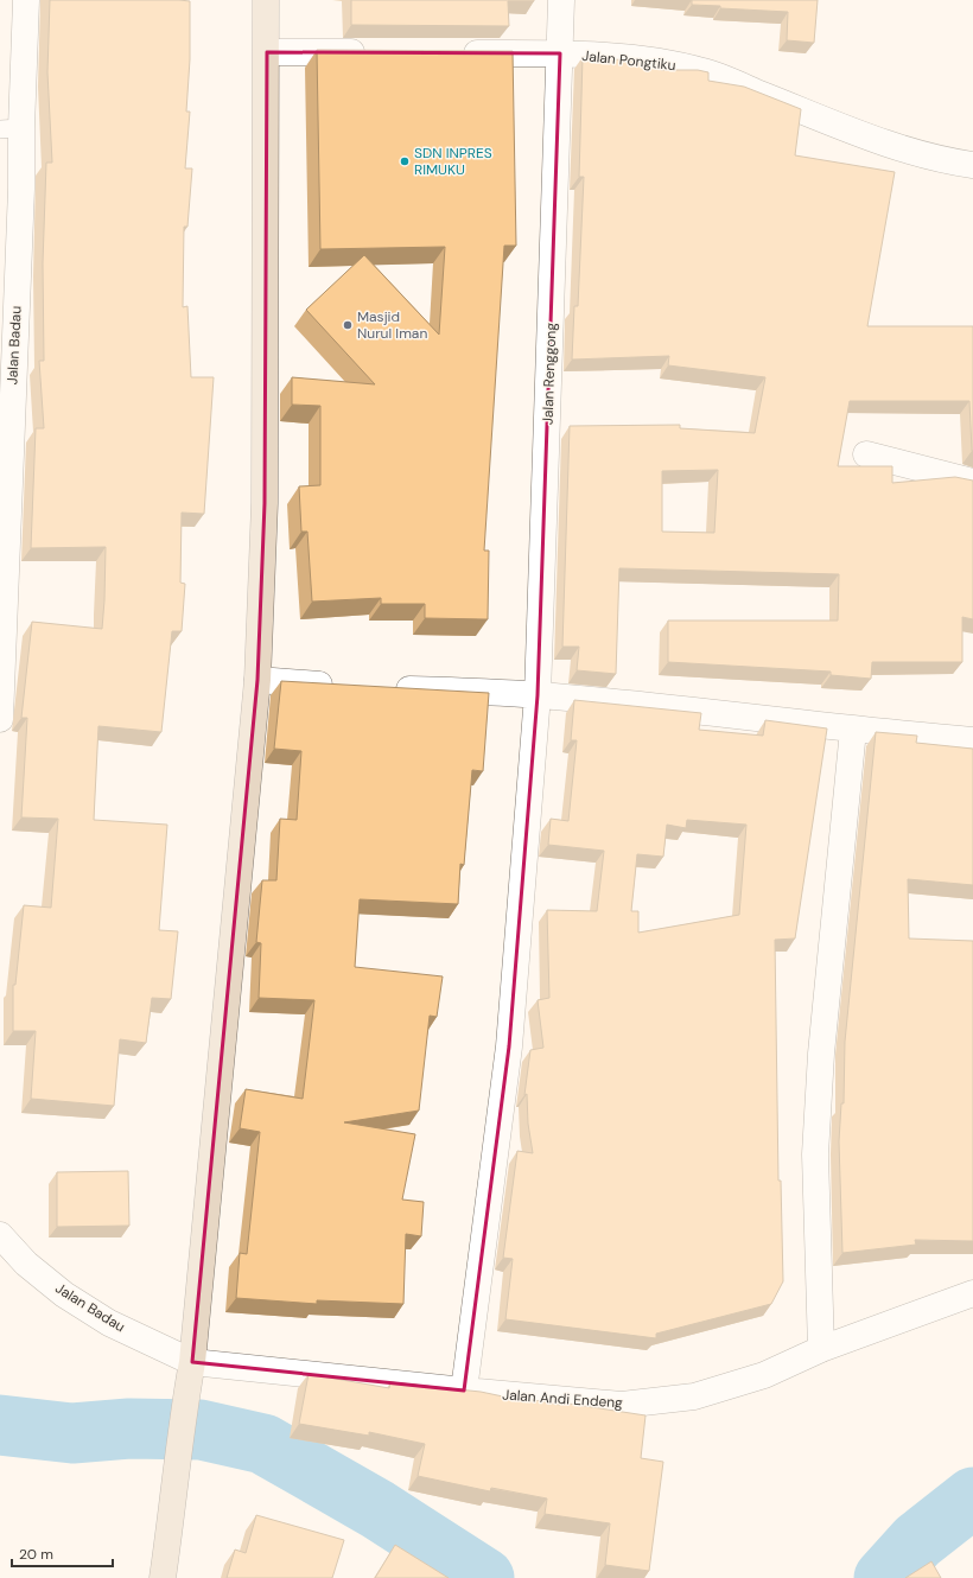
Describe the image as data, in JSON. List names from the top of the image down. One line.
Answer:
{"streets":{"street":["Jalan Pongtiku","Jalan Badau","Jalan Renggong","Jalan Andi Endeng"]},"crossings":[["Jalan Pongtiku","Jalan Renggong"],["Jalan Badau","Jalan Andi Endeng"],["Jalan Renggong","Jalan Andi Endeng"]],"places":["SDN INPRES RIMUKU","Masjid Nurul Iman"],"scale_bar":"20 m"}
